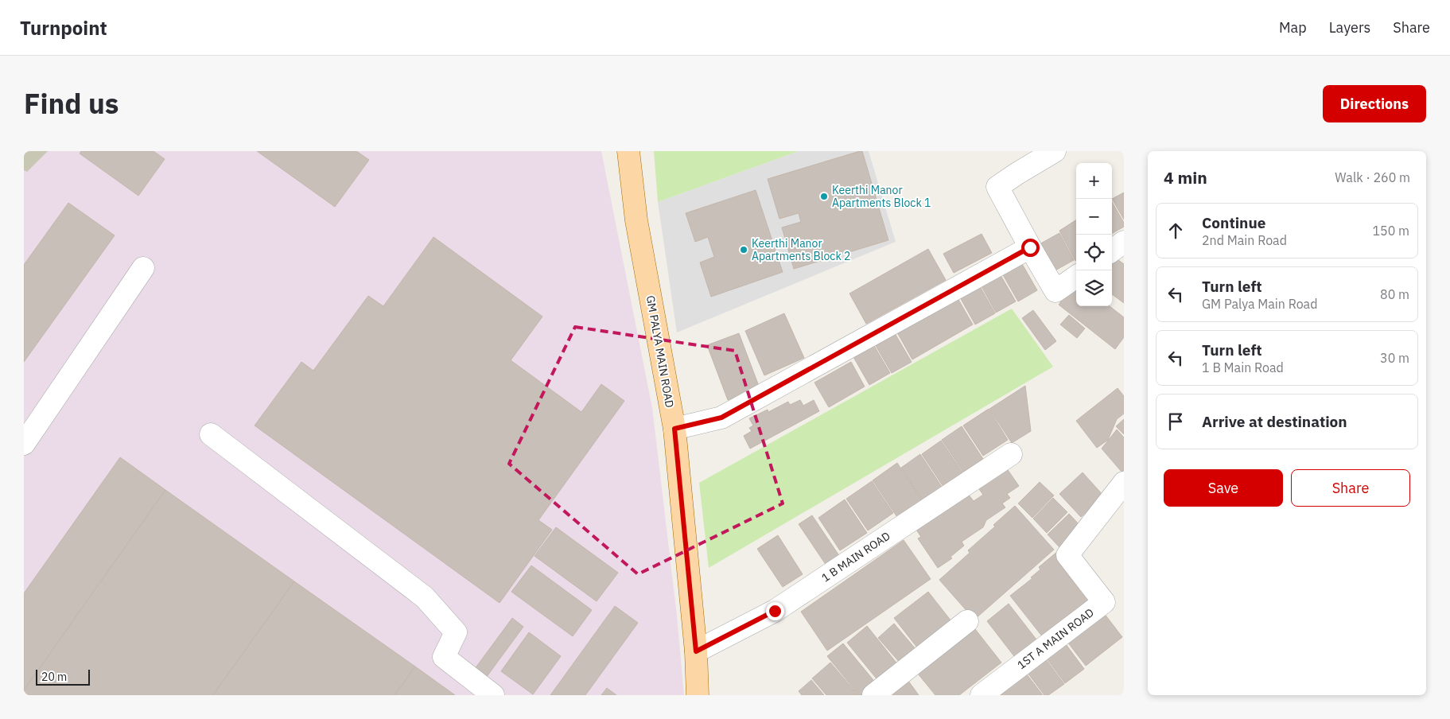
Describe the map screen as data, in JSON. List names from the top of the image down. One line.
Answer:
{"streets":{"main road":["GM PALYA MAIN ROAD"],"street":["1 B MAIN ROAD","1ST A MAIN ROAD"]},"crossings":[["GM PALYA MAIN ROAD","1 B MAIN ROAD"]],"places":["Keerthi Manor Apartments Block 1","Keerthi Manor Apartments Block 2"],"scale_bar":"20 m","page":{"header":"Turnpoint","nav":["Map","Layers","Share"],"title":"Find us","buttons":["Directions",["Save","Share"]],"heading":["4 min","Walk · 260 m"],"map_buttons":["+","−"],"list":[["Continue","2nd Main Road","150 m"],["Turn left","GM Palya Main Road","80 m"],["Turn left","1 B Main Road","30 m"],"Arrive at destination"],"scale":"20 m"}}
